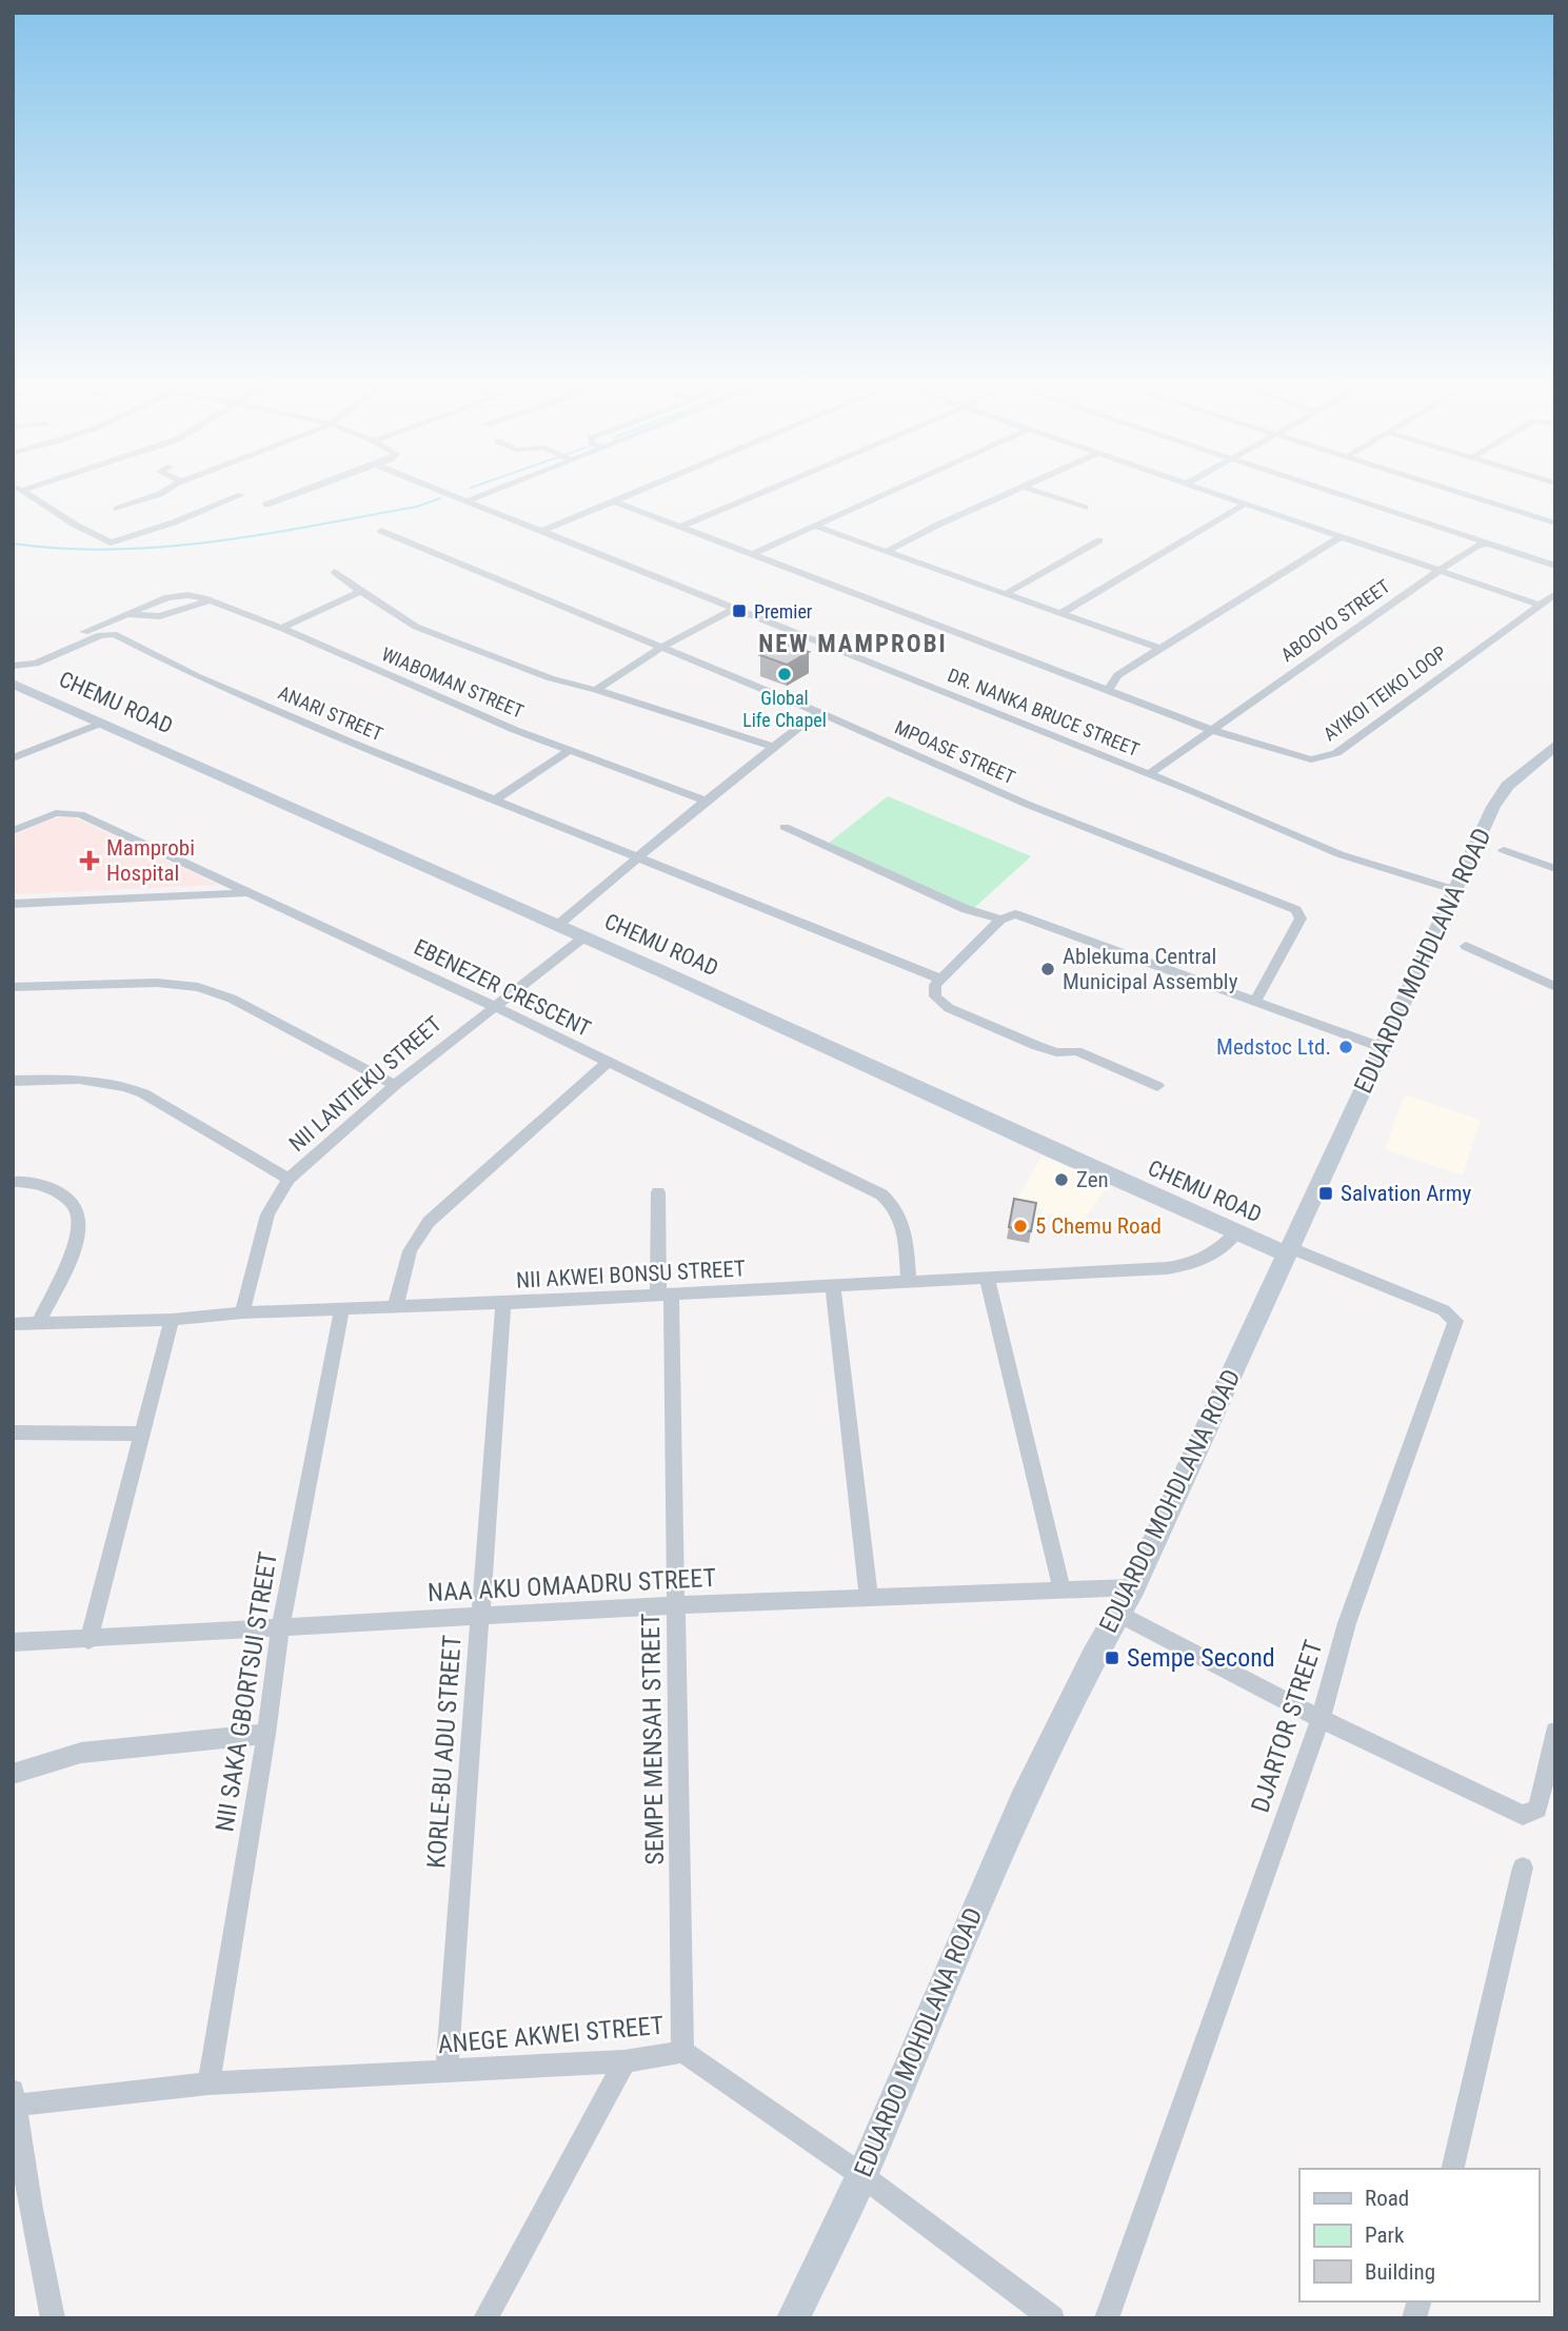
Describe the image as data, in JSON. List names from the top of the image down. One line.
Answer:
{"streets":{"main road":["CHEMU ROAD","EDUARDO MOHDLANA ROAD"],"street":["ABOOYO STREET","WIABOMAN STREET","AYIKOI TEIKO LOOP","DR. NANKA BRUCE STREET","ANARI STREET","MPOASE STREET","EBENEZER CRESCENT","NII LANTIEKU STREET","NII AKWEI BONSU STREET","NAA AKU OMAADRU STREET","NII SAKA GBORTSUI STREET","DJARTOR STREET","SEMPE MENSAH STREET","KORLE-BU ADU STREET","ANEGE AKWEI STREET"]},"crossings":[["ABOOYO STREET","AYIKOI TEIKO LOOP"],["ABOOYO STREET","DR. NANKA BRUCE STREET"],["CHEMU ROAD","EDUARDO MOHDLANA ROAD"],["CHEMU ROAD","NII LANTIEKU STREET"],["CHEMU ROAD","NII AKWEI BONSU STREET"],["CHEMU ROAD","DJARTOR STREET"],["DR. NANKA BRUCE STREET","EDUARDO MOHDLANA ROAD"],["EDUARDO MOHDLANA ROAD","NAA AKU OMAADRU STREET"],["EDUARDO MOHDLANA ROAD","DJARTOR STREET"],["EDUARDO MOHDLANA ROAD","ANEGE AKWEI STREET"],["EBENEZER CRESCENT","NII LANTIEKU STREET"],["EBENEZER CRESCENT","NII AKWEI BONSU STREET"],["NII LANTIEKU STREET","NII AKWEI BONSU STREET"],["NII AKWEI BONSU STREET","NII SAKA GBORTSUI STREET"],["NII AKWEI BONSU STREET","SEMPE MENSAH STREET"],["NII AKWEI BONSU STREET","KORLE-BU ADU STREET"],["NAA AKU OMAADRU STREET","NII SAKA GBORTSUI STREET"],["NAA AKU OMAADRU STREET","DJARTOR STREET"],["NAA AKU OMAADRU STREET","SEMPE MENSAH STREET"],["NAA AKU OMAADRU STREET","KORLE-BU ADU STREET"],["NII SAKA GBORTSUI STREET","ANEGE AKWEI STREET"],["SEMPE MENSAH STREET","ANEGE AKWEI STREET"],["KORLE-BU ADU STREET","ANEGE AKWEI STREET"]],"districts":["NEW MAMPROBI"],"places":{"transit":["Premier","Salvation Army","Sempe Second"],"other":["Global Life Chapel","Ablekuma Central Municipal Assembly","Medstoc Ltd.","Zen","5 Chemu Road"],"health":["Mamprobi Hospital"]},"legend":["Road","Park","Building"]}
